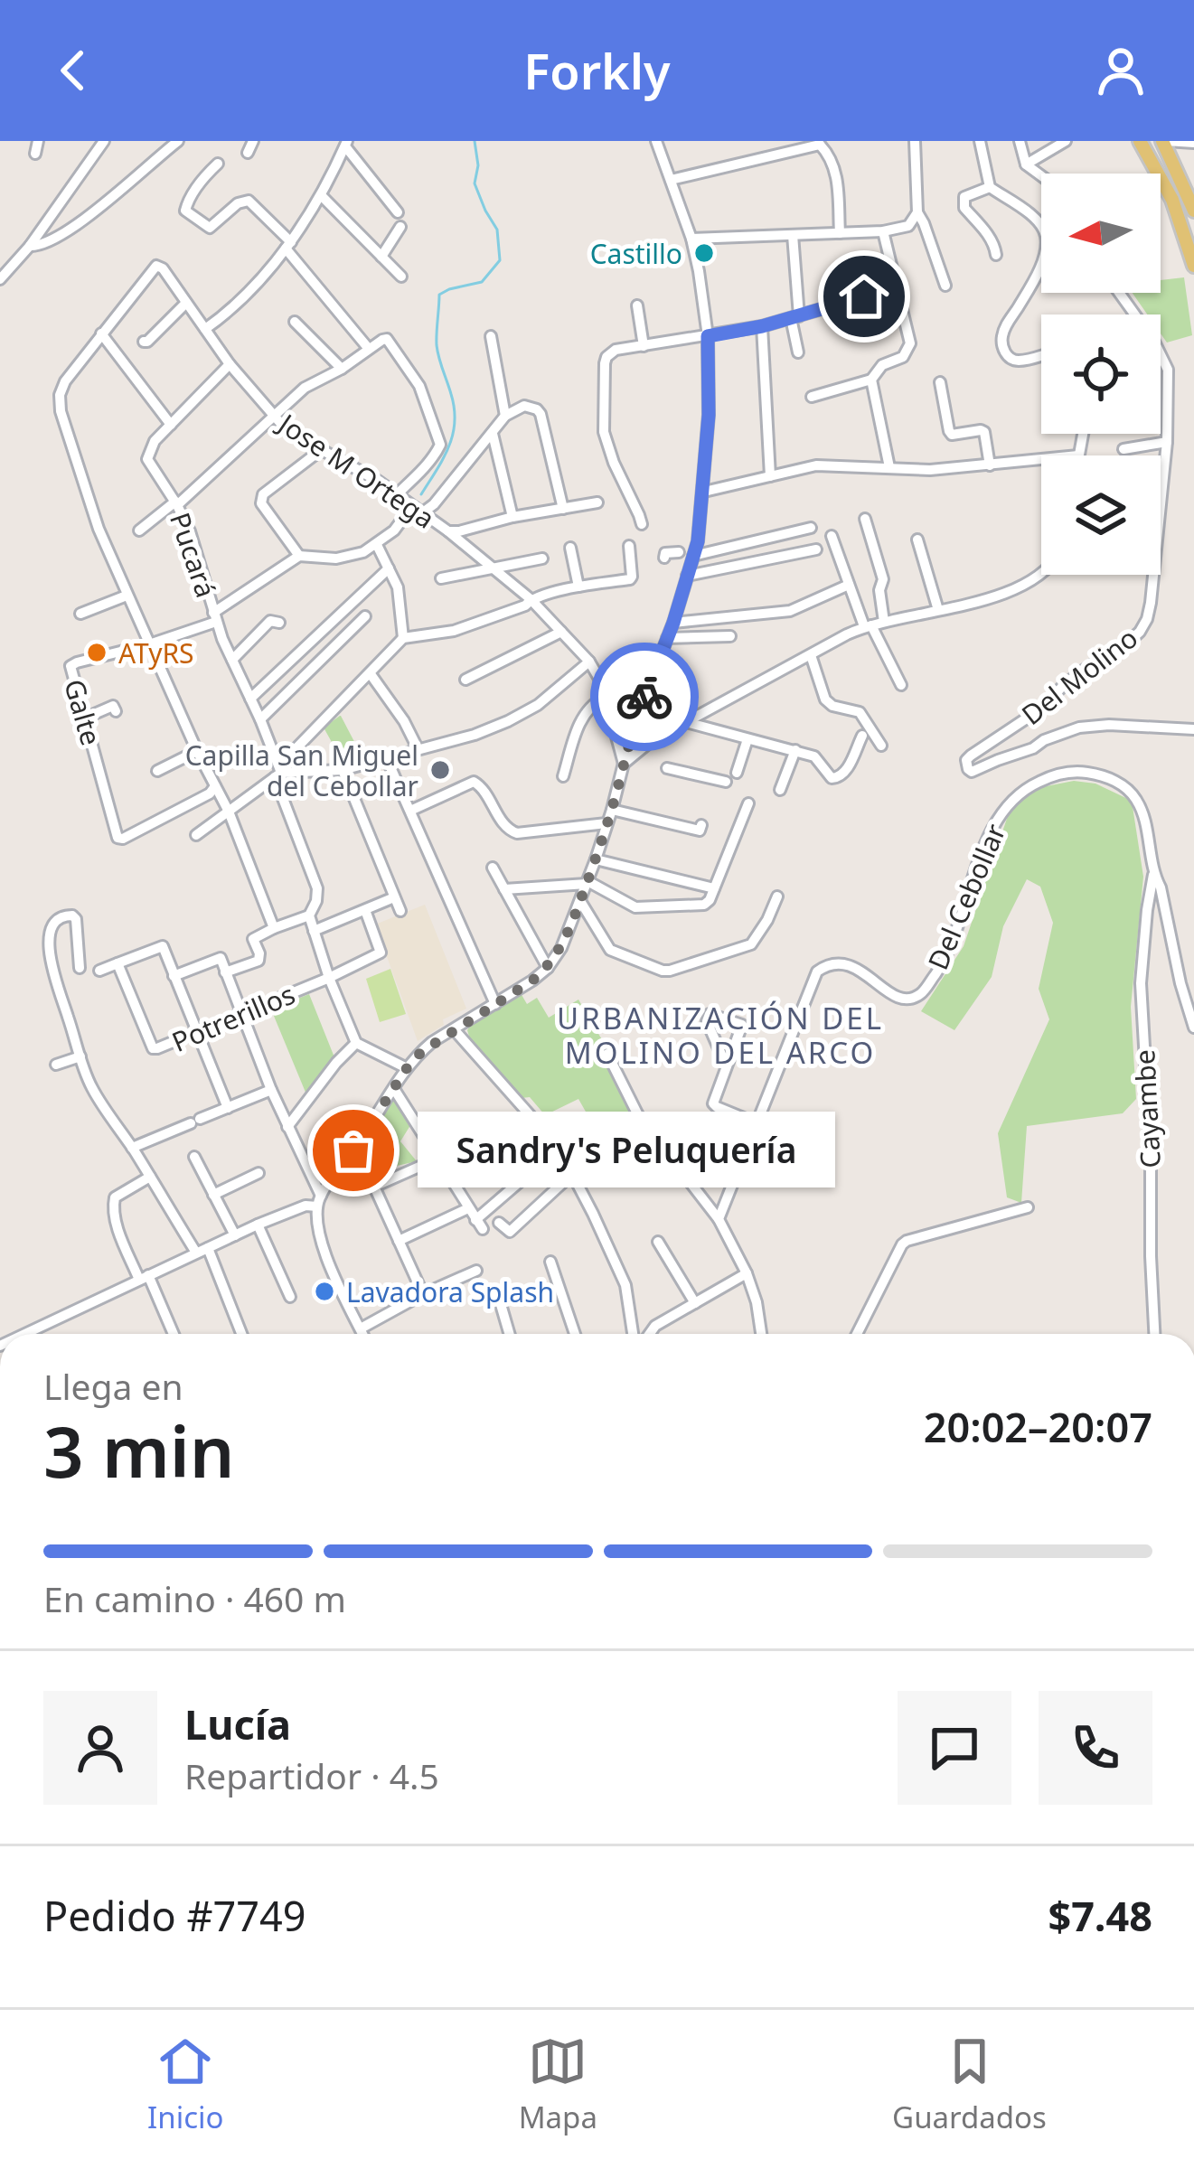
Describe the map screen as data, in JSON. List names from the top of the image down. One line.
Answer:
{"streets":{"street":["Jose M Ortega","Pucará","Del Molino","Galte","Del Cebollar","Potrerillos","Cayambe"]},"crossings":[["Jose M Ortega","Pucará"],["Pucará","Galte"],["Pucará","Potrerillos"],["Del Cebollar","Cayambe"]],"districts":["URBANIZACIÓN DEL MOLINO DEL ARCO"],"places":["Castillo","ATyRS","Capilla San Miguel del Cebollar","Sandry's Peluquería","Lavadora Splash"],"north":"left","page":{"header":"Forkly","bubble":"Sandry's Peluquería","heading":["3 min","Llega en","20:02–20:07"],"panel":["Lucía","Repartidor · 4.5","Pedido #7749","$7.48"],"bar":"En camino · 460 m","tabs":["Inicio","Mapa","Guardados"]}}
